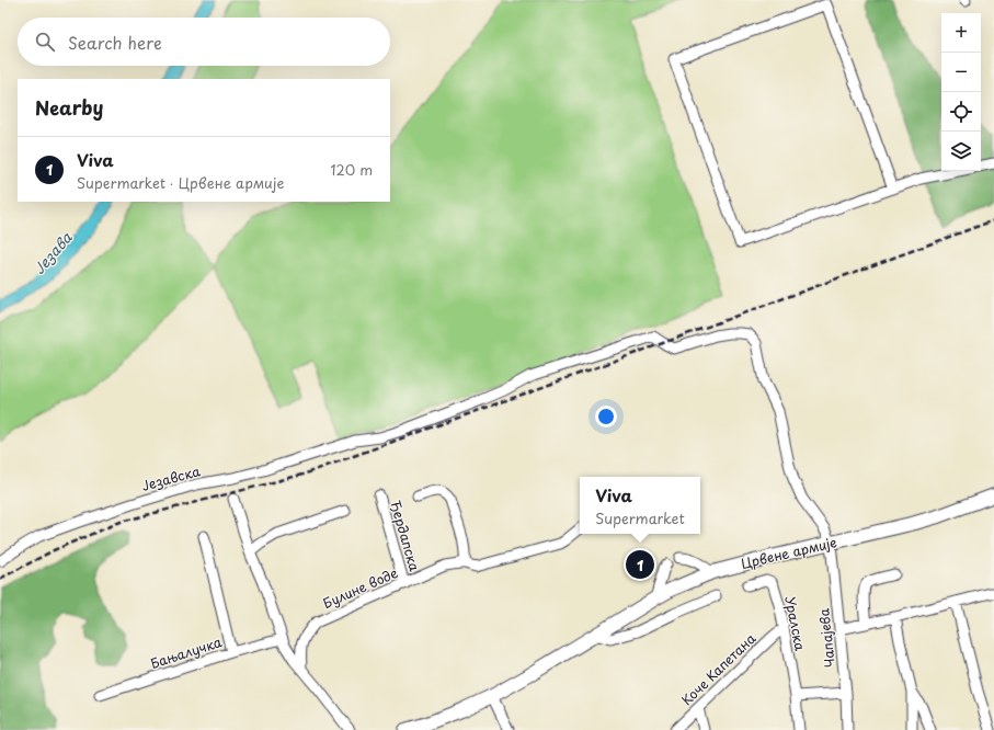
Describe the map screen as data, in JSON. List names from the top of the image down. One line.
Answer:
{"streets":{"main road":["Црвене армије"],"street":["Језавска","Ђердапска","Булине воде","Уралска","Чапајева","Бањалучка","Коче Капетана"]},"crossings":[["Језавска","Црвене армије"],["Језавска","Чапајева"],["Ђердапска","Булине воде"],["Црвене армије","Чапајева"],["Уралска","Коче Капетана"]],"water":["Језава"],"page":{"map_buttons":["+","−"],"search":"Search here","heading":"Nearby","list":[{"mark":"1","name":"Viva","note":"Supermarket · Црвене армије","value":"120 m"}],"popup":["Viva","Supermarket"],"pins":"1"}}
